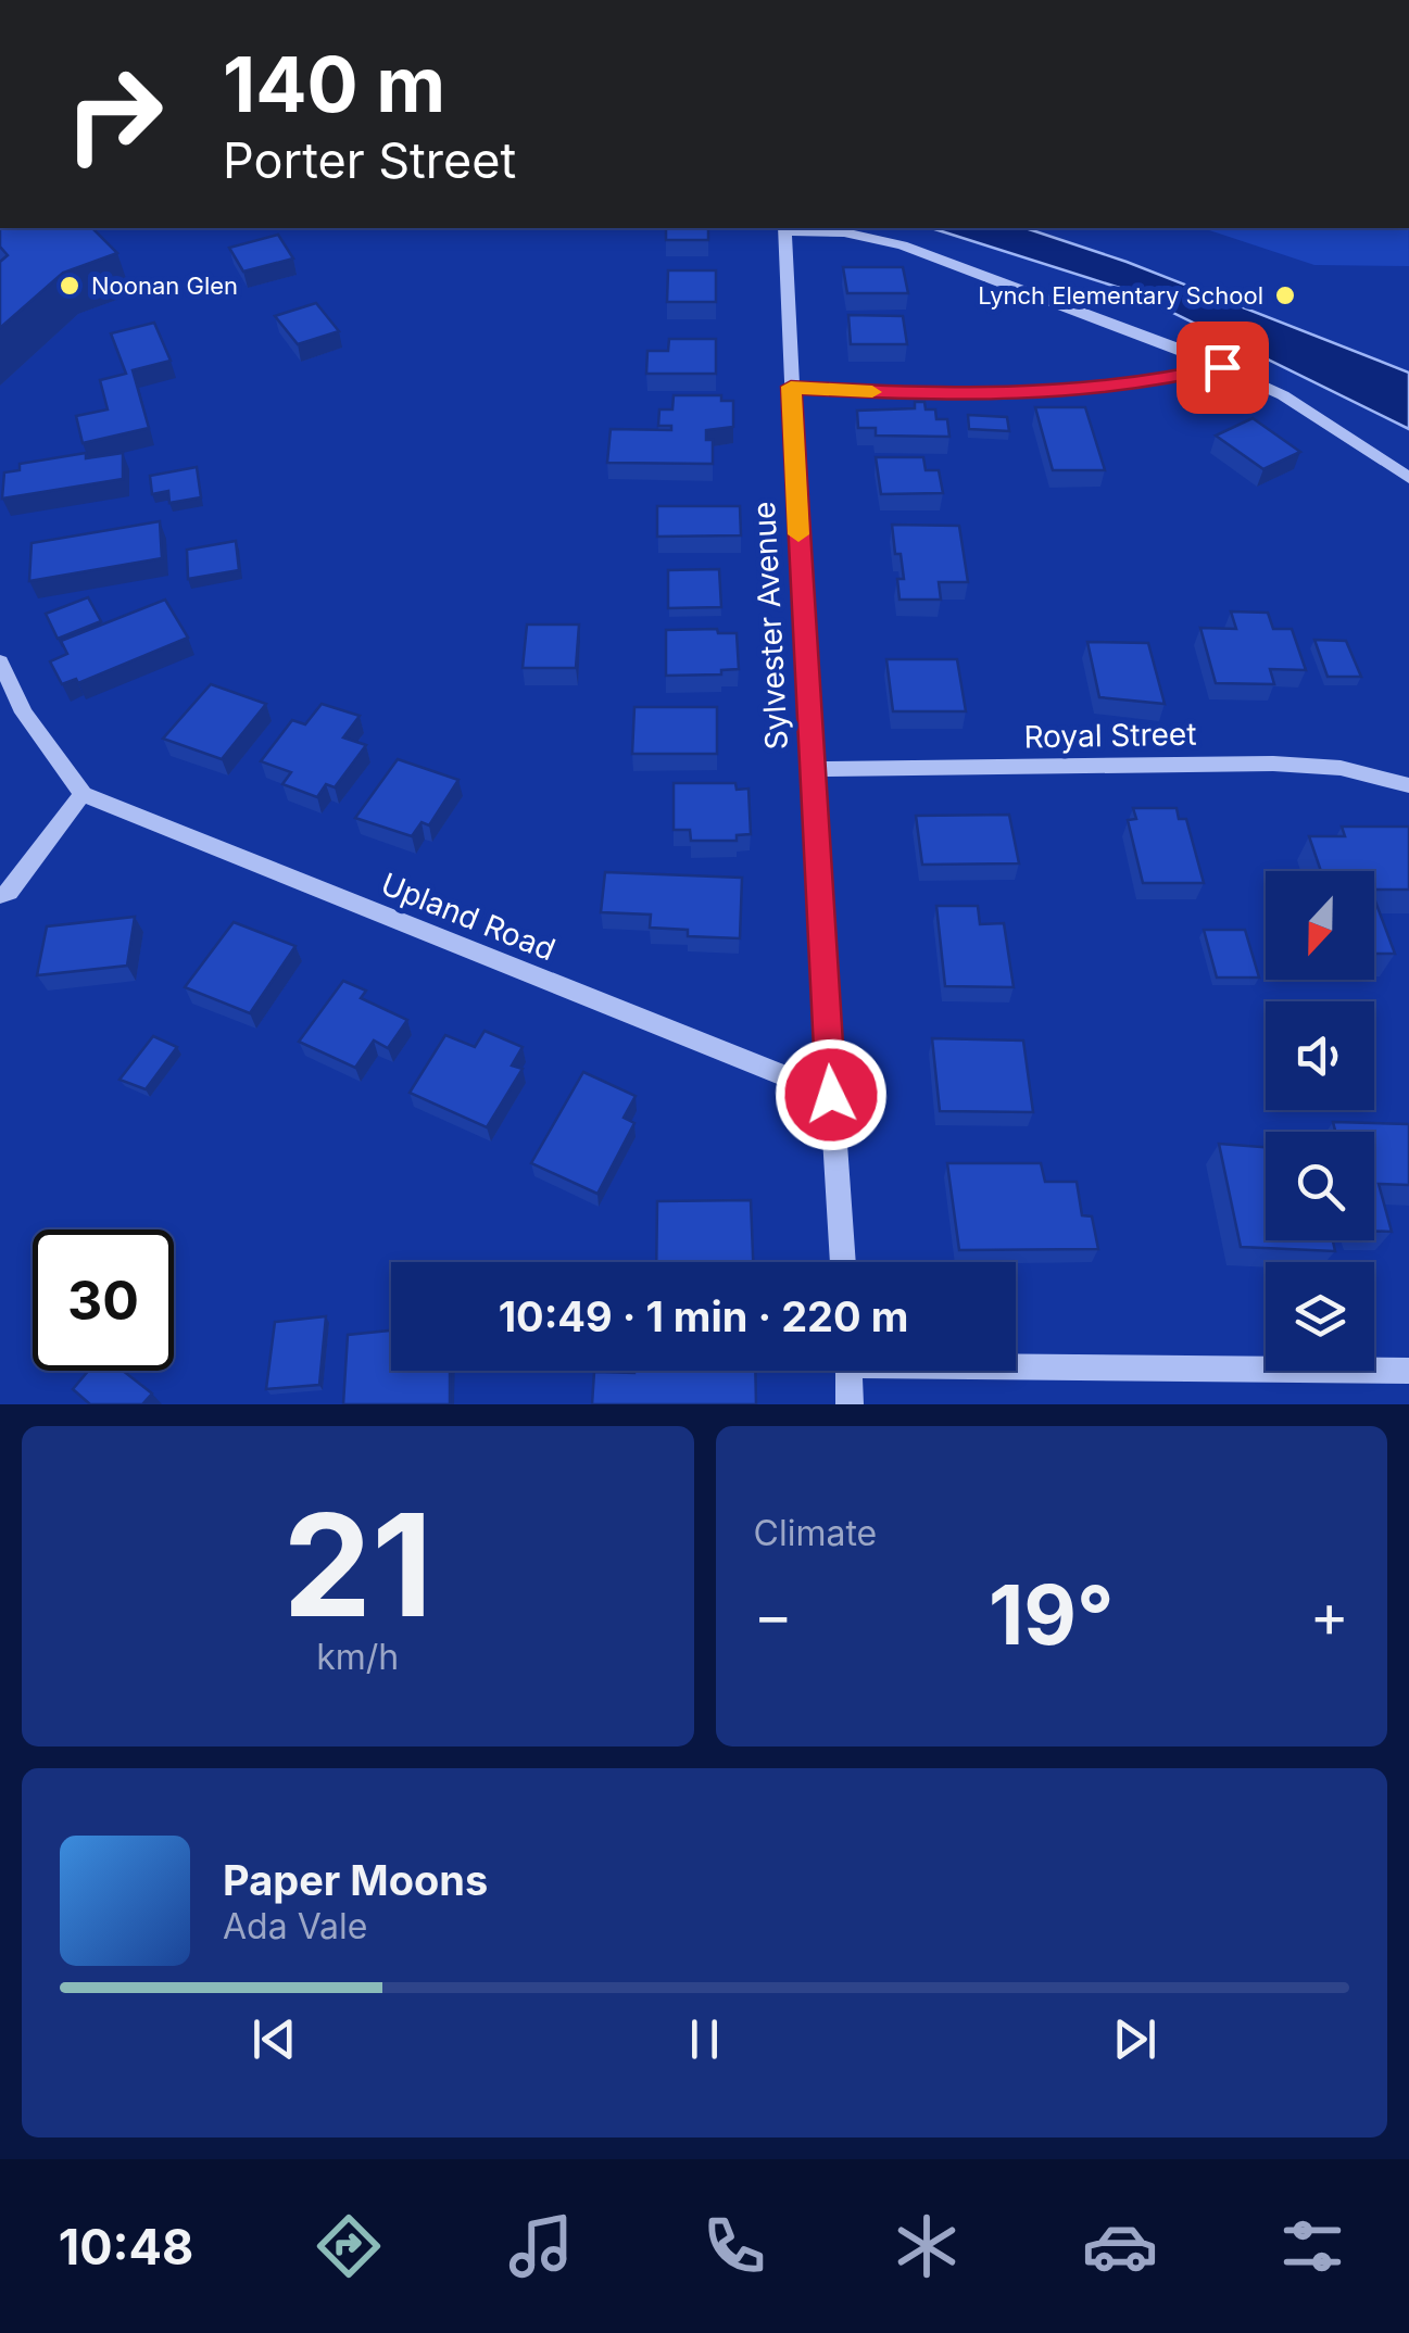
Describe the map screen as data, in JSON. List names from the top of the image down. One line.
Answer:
{"streets":{"street":["Sylvester Avenue","Royal Street","Upland Road"]},"crossings":[["Sylvester Avenue","Royal Street"],["Sylvester Avenue","Upland Road"]],"places":["Noonan Glen","Lynch Elementary School"],"north":"bottom","page":{"turn":["140 m","Porter Street"],"limit":"30","trip":"10:49 · 1 min · 220 m","tile":[["21","km/h"],"Climate"],"heat":["−","19°","+"],"song":["Paper Moons","Ada Vale"],"tabs":"10:48"}}
